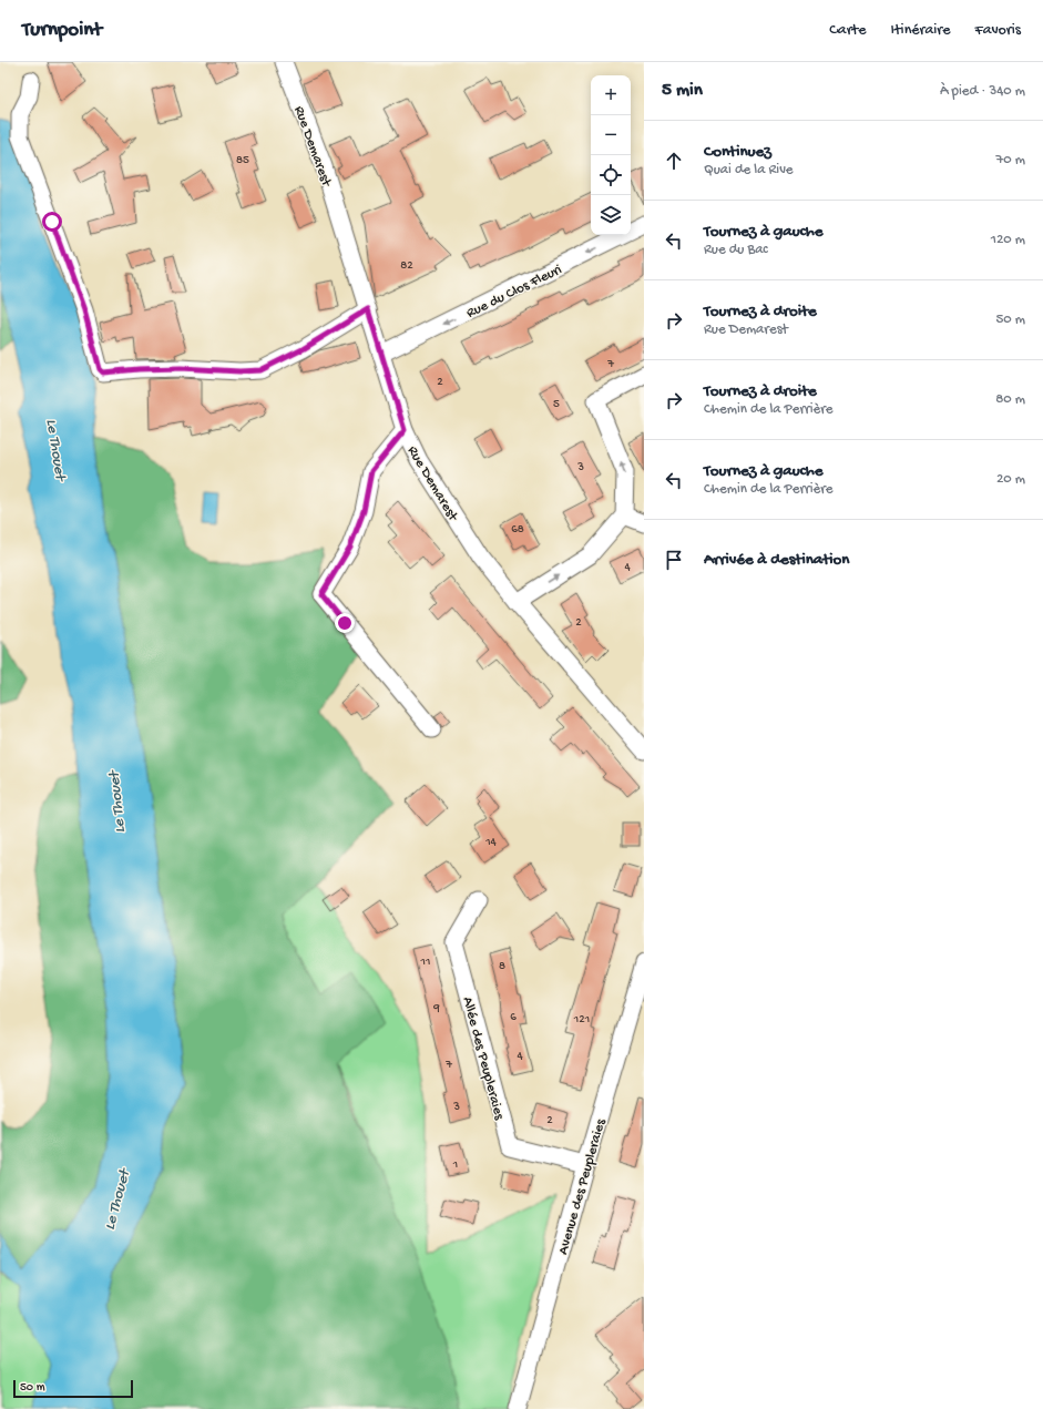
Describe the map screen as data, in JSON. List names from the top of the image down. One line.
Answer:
{"streets":{"street":["Rue Demarest","Rue du Clos Fleuri","Allée des Peupleraies","Avenue des Peupleraies"]},"crossings":[["Rue Demarest","Rue du Clos Fleuri"],["Allée des Peupleraies","Avenue des Peupleraies"]],"one_way":["Rue du Clos Fleuri"],"water":["Le Thouet"],"house_numbers":["85","82","7","2","5","3","68","4","2","14","11","8","9","6","121","4","7","3","2","1"],"scale_bar":"50 m","page":{"header":"Turnpoint","nav":["Carte","Itinéraire","Favoris"],"heading":["5 min","À pied · 340 m"],"map_buttons":["+","−"],"list":[["Continuez","Quai de la Rive","70 m"],["Tournez à gauche","Rue du Bac","120 m"],["Tournez à droite","Rue Demarest","50 m"],["Tournez à droite","Chemin de la Perrière","80 m"],["Tournez à gauche","Chemin de la Perrière","20 m"],"Arrivée à destination"],"scale":"50 m"}}
